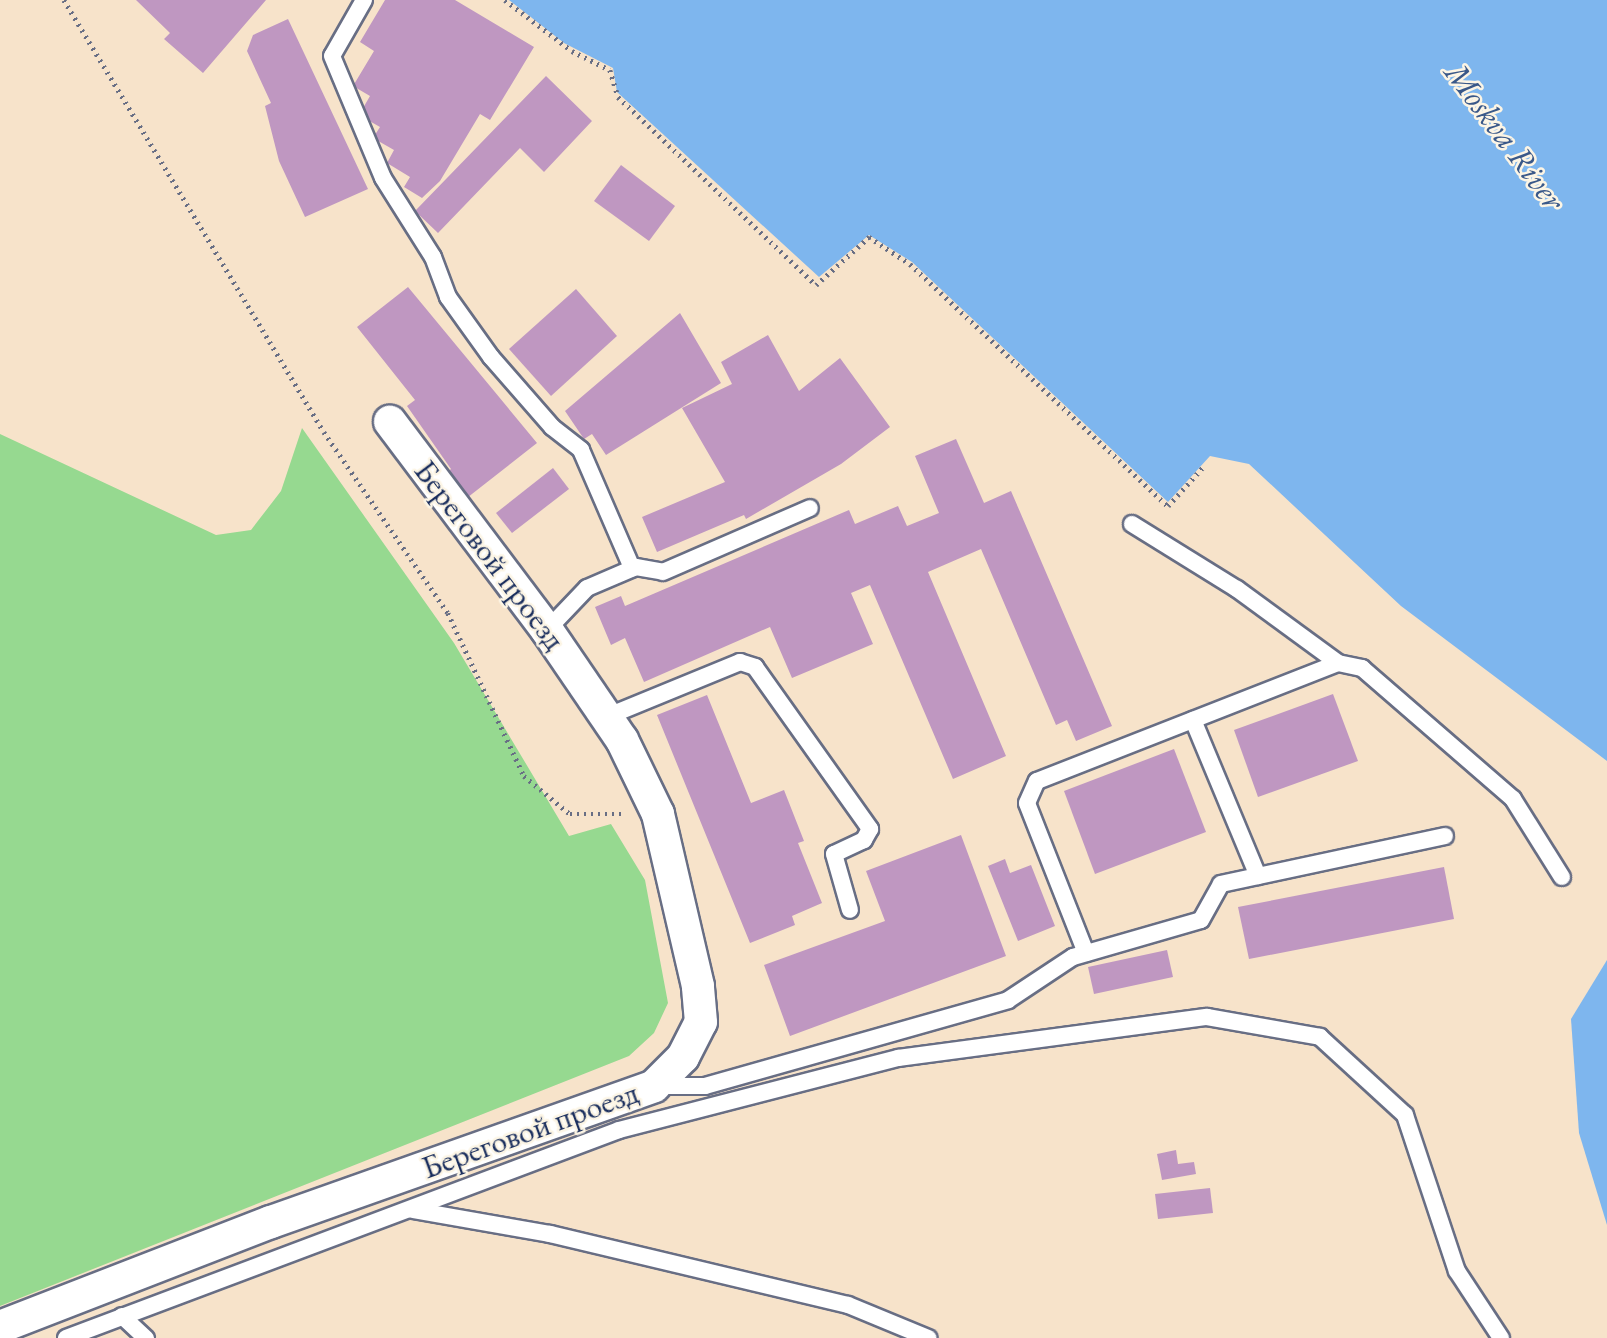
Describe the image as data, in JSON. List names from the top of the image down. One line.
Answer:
{"streets":{"street":["Береговой проезд"]},"water":["Moskva River"]}
